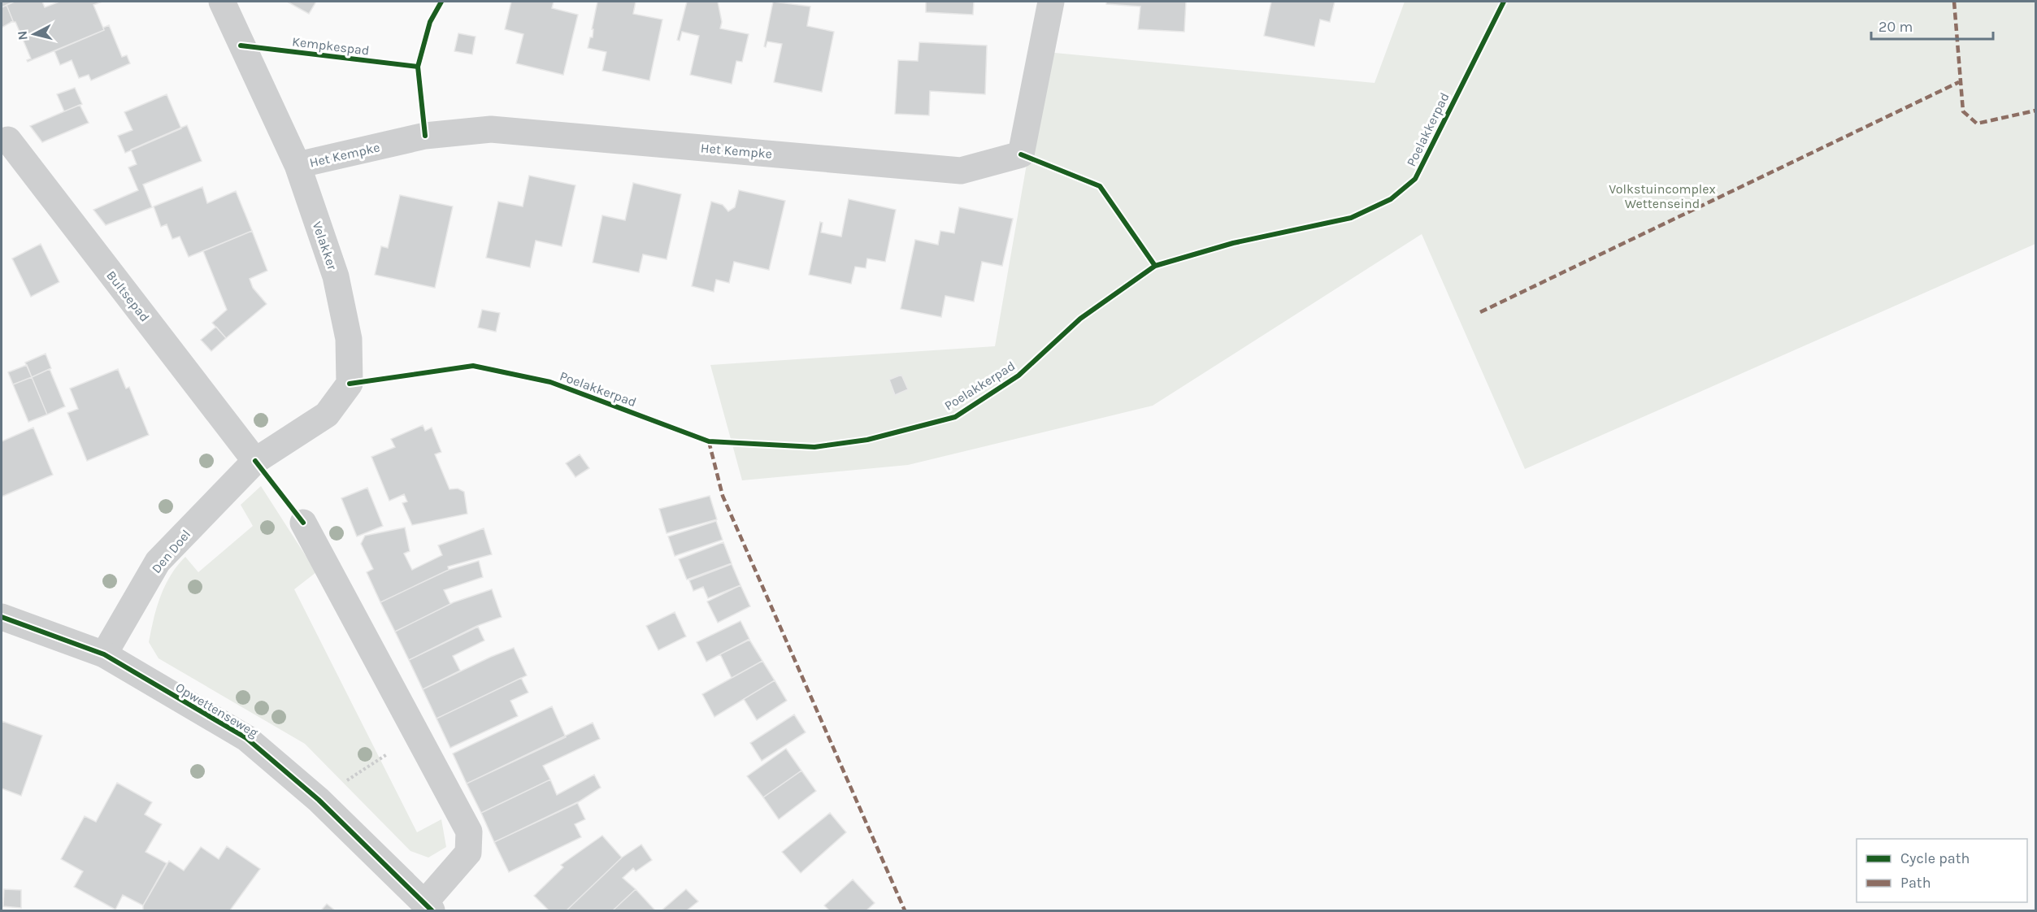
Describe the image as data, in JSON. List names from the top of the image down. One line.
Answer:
{"streets":{"street":["Het Kempke","Velakker","Bultsepad","Den Doel","Opwettenseweg"],"cycle path":["Kempkespad","Poelakkerpad"]},"crossings":[["Het Kempke","Velakker"],["Velakker","Bultsepad"],["Velakker","Den Doel"],["Bultsepad","Den Doel"],["Den Doel","Opwettenseweg"]],"parks":["Volkstuincomplex Wettenseind"],"legend":["Cycle path","Path"],"scale_bar":"20 m","north":"left"}
